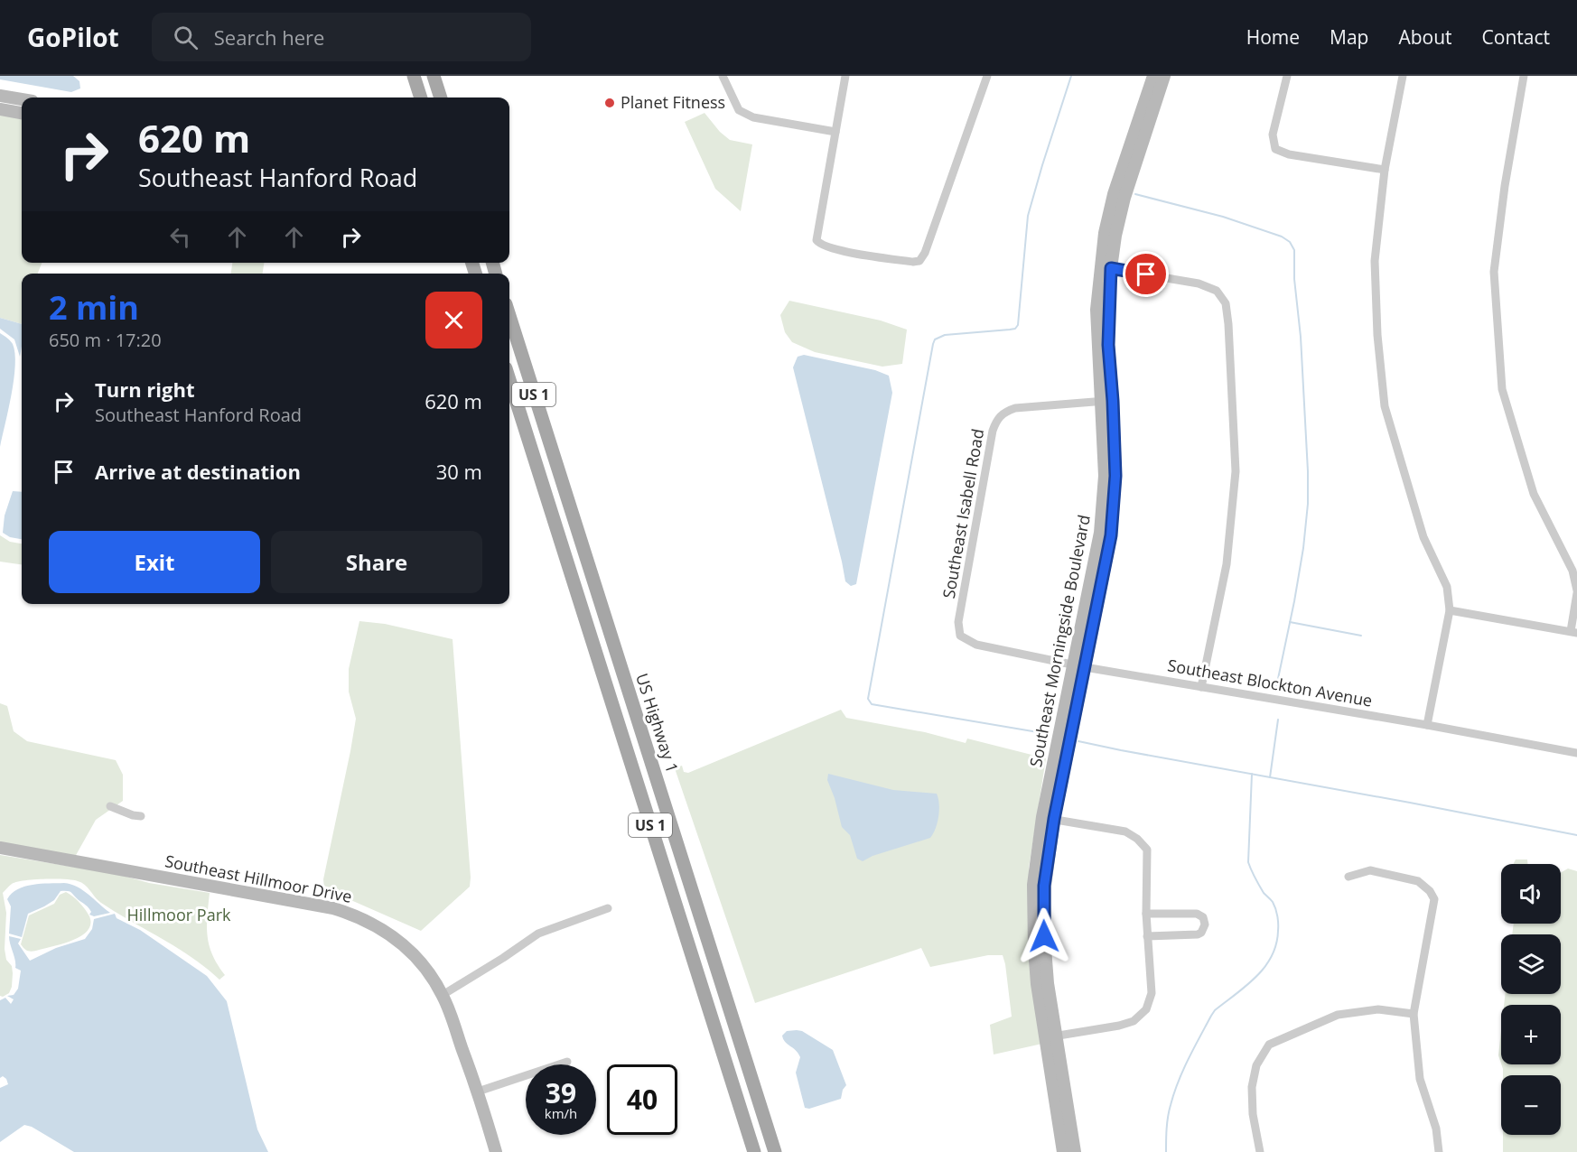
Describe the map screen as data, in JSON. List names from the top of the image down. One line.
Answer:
{"streets":{"main road":["US 1","US Highway 1"],"street":["Southeast Isabell Road","Southeast Morningside Boulevard","Southeast Blockton Avenue","Southeast Hillmoor Drive"]},"crossings":[["Southeast Isabell Road","Southeast Morningside Boulevard"],["Southeast Isabell Road","Southeast Blockton Avenue"],["Southeast Morningside Boulevard","Southeast Blockton Avenue"]],"parks":["Hillmoor Park"],"places":["Planet Fitness"],"page":{"header":"GoPilot","search":"Search here","nav":["Home","Map","About","Contact"],"turn":["620 m","Southeast Hanford Road"],"heading":["2 min","650 m · 17:20"],"list":[{"name":"Turn right","note":"Southeast Hanford Road","value":"620 m"},{"name":"Arrive at destination","value":"30 m"}],"buttons":["Exit","Share"],"map_buttons":["+","−"],"speed":"39 km/h","limit":"40"}}
